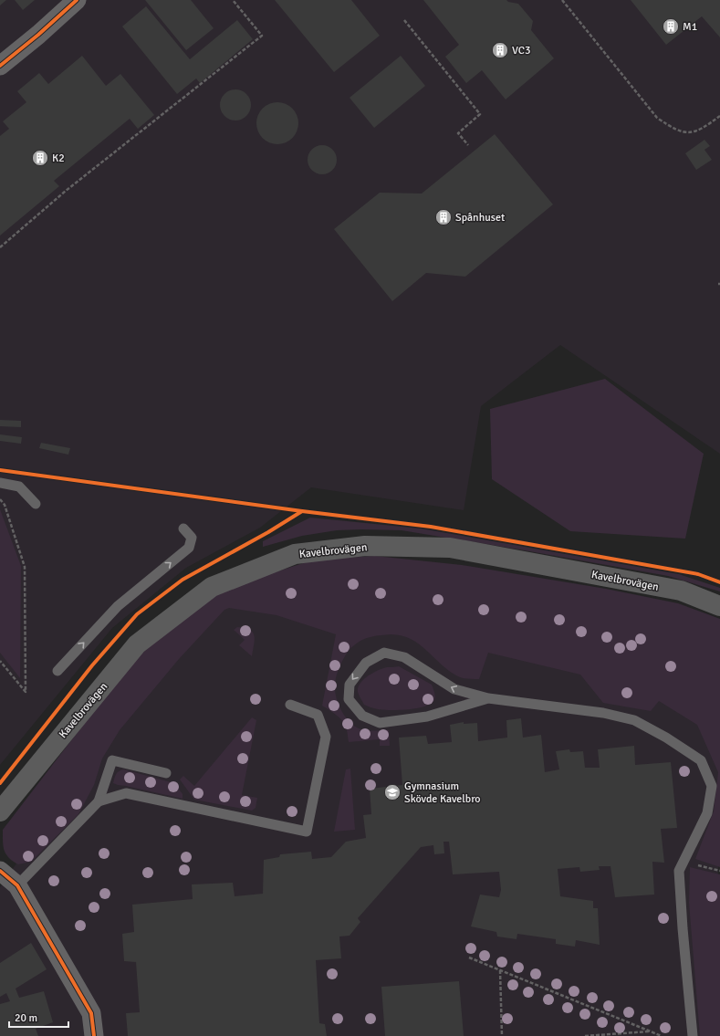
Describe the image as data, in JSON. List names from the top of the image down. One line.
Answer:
{"streets":{"main road":["Kavelbrovägen"]},"places":{"building":["M1","VC3","K2","Spånhuset"],"school or university":["Gymnasium Skövde Kavelbro"]},"scale_bar":"20 m"}
